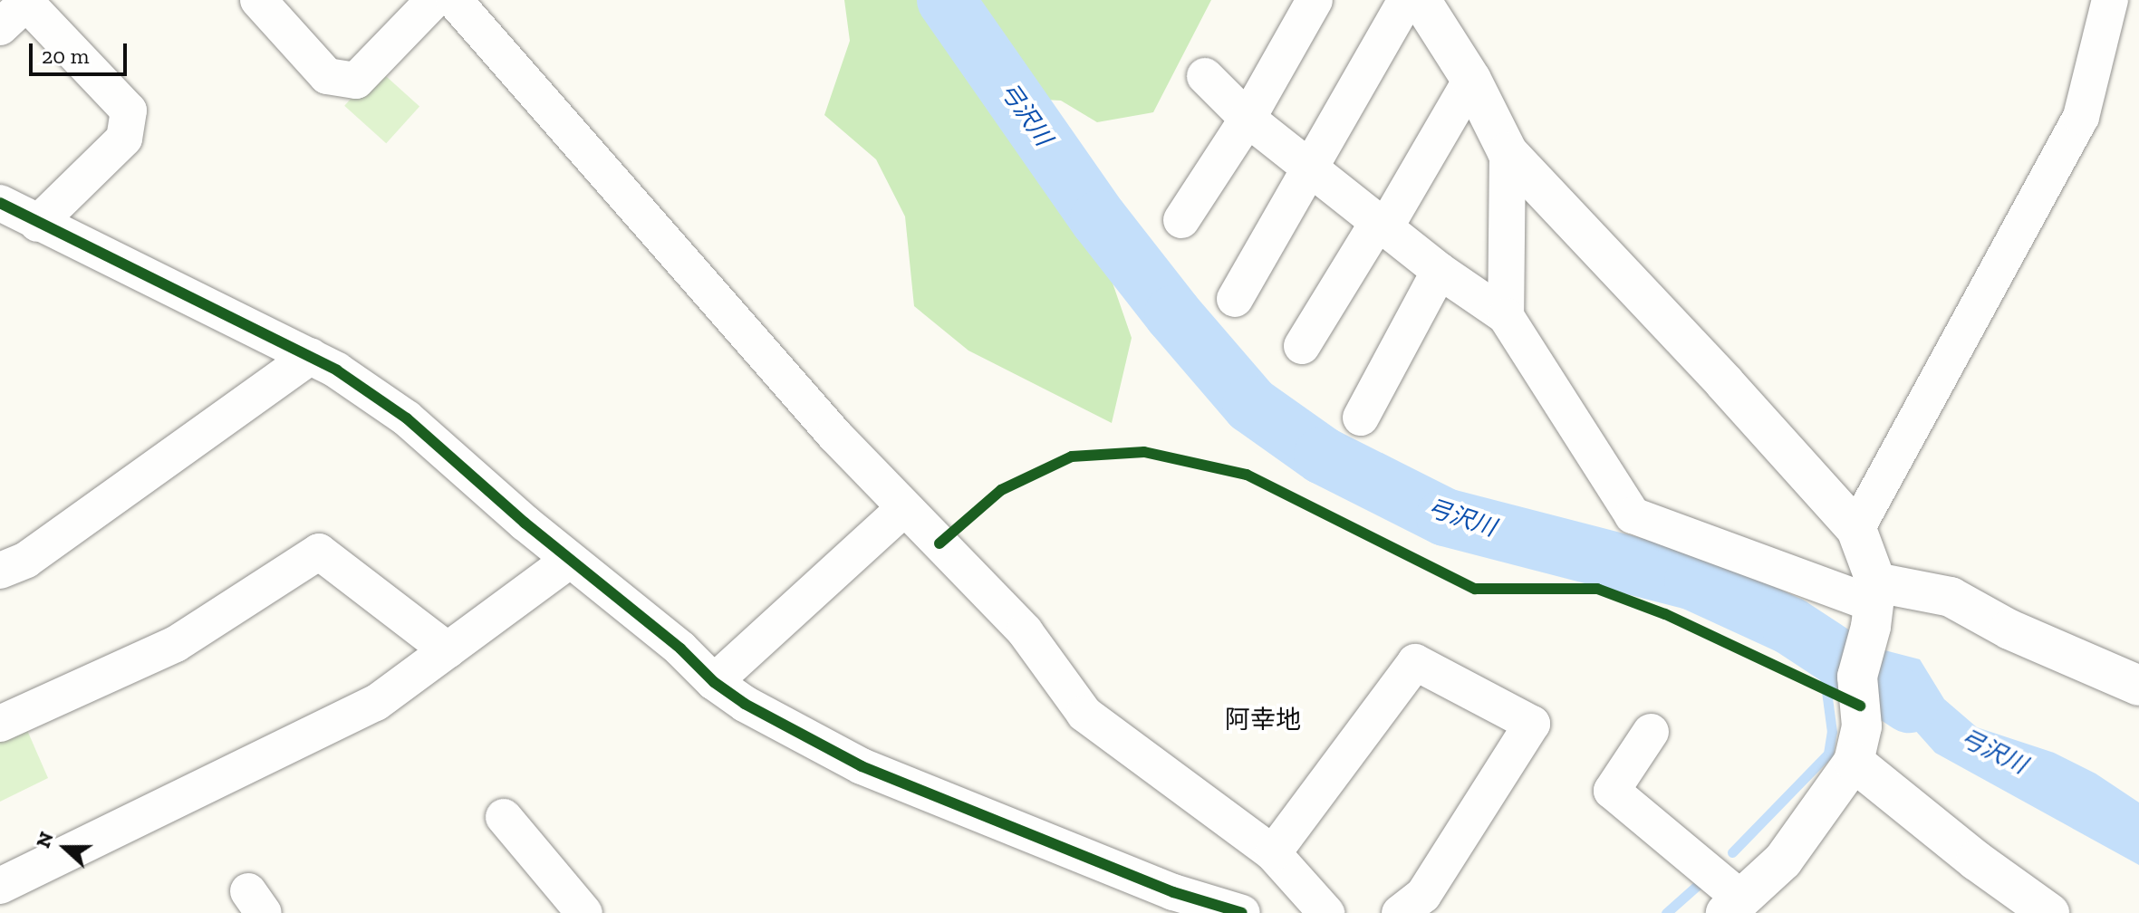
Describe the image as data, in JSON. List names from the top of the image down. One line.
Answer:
{"districts":["阿幸地"],"water":["弓沢川"],"scale_bar":"20 m","north":"left"}
